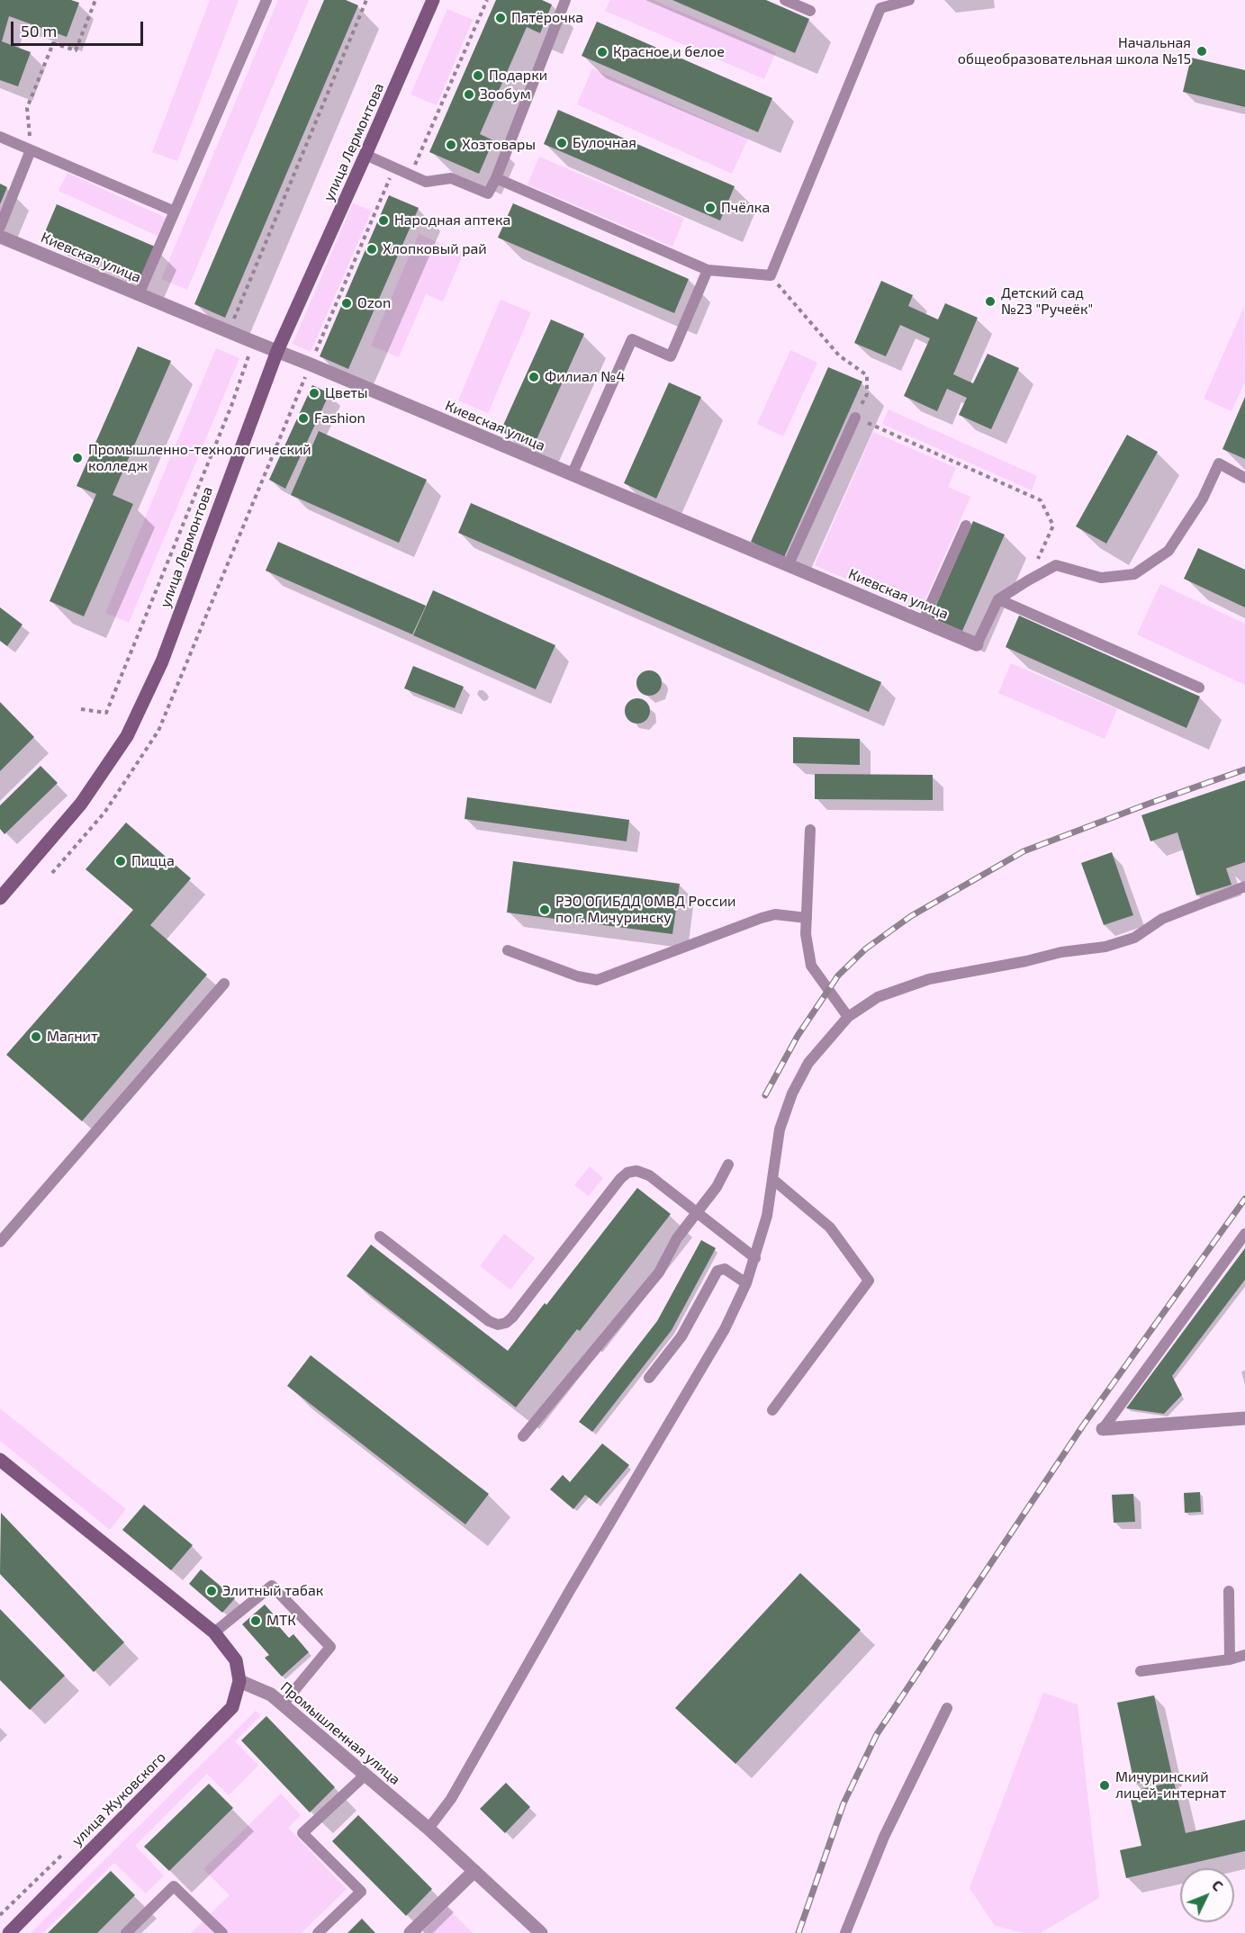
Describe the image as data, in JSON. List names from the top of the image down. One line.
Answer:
{"streets":{"street":["улица Лермонтова","Киевская улица","Промышленная улица","улица Жуковского"]},"crossings":[["улица Лермонтова","Киевская улица"],["Промышленная улица","улица Жуковского"]],"places":["Пятёрочка","Начальная общеобразовательная школа №15","Красное и белое","Подарки","Зообум","Булочная","Хозтовары","Пчёлка","Народная аптека","Хлопковый рай","Детский сад №23 \"Ручеёк\"","Ozon","Филиал №4","Цветы","Fashion","Промышленно-технологический колледж","Пицца","РЭО ОГИБДД ОМВД России по г. Мичуринску","Магнит","Элитный табак","МТК","Мичуринский лицей-интернат"],"scale_bar":"50 m","north":"top right"}
